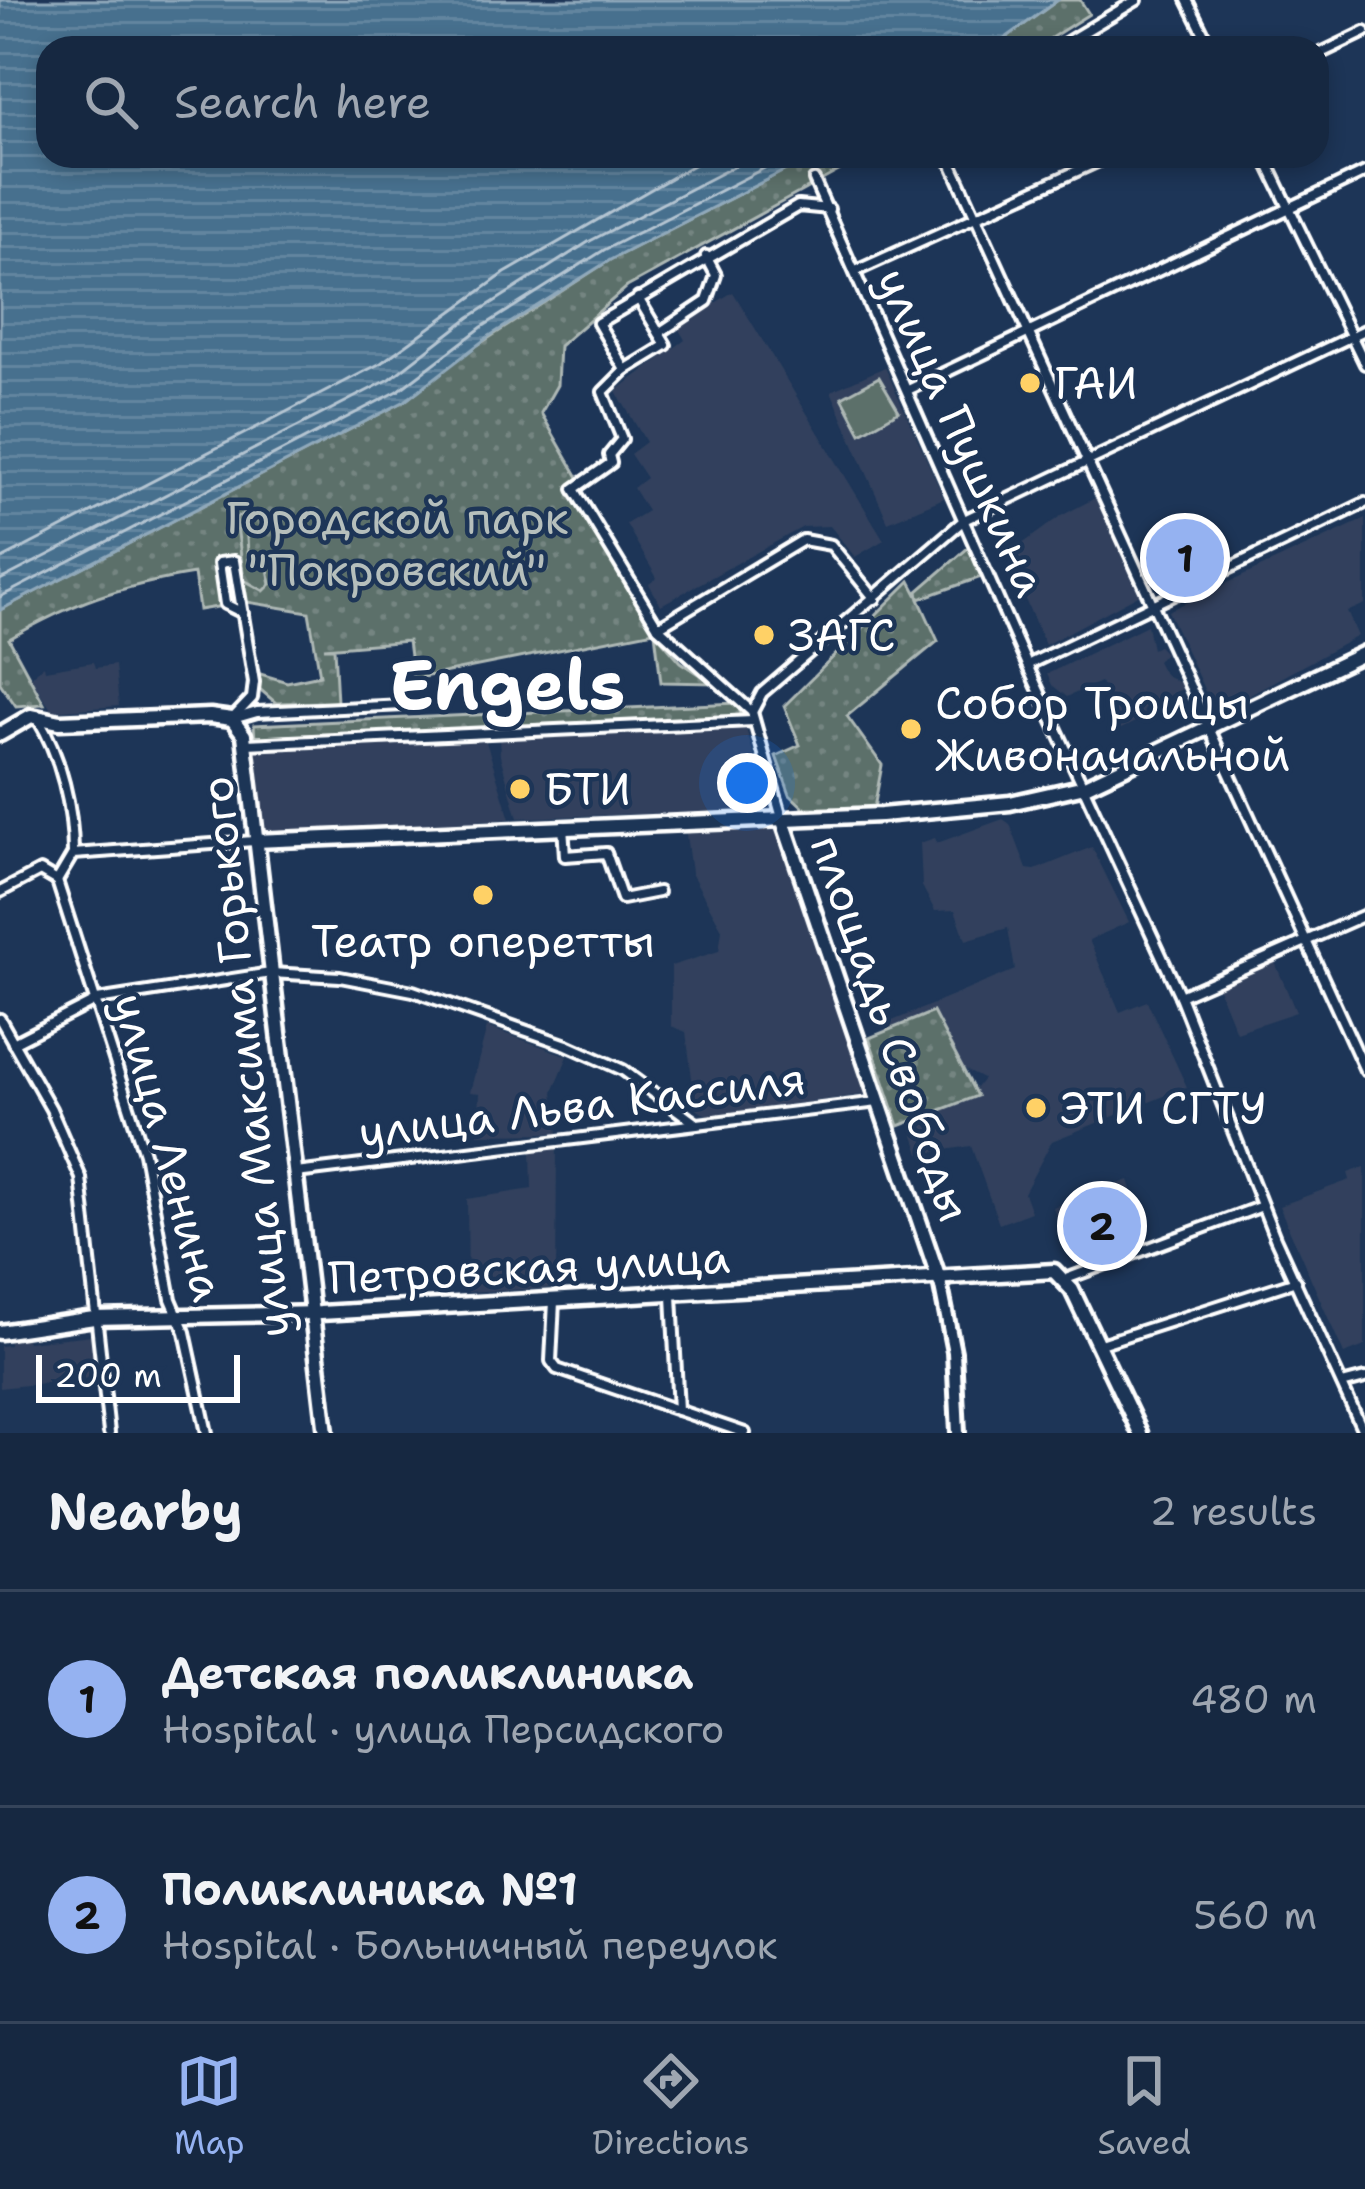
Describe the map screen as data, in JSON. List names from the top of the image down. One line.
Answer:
{"streets":{"main road":["площадь Свободы","улица Максима Горького","Петровская улица"],"street":["улица Пушкина","улица Льва Кассиля","улица Ленина"]},"crossings":[["площадь Свободы","улица Льва Кассиля"],["площадь Свободы","Петровская улица"],["улица Максима Горького","улица Льва Кассиля"],["улица Максима Горького","Петровская улица"],["улица Ленина","Петровская улица"]],"districts":["Engels"],"parks":["Городской парк \"Покровский\""],"places":["ГАИ","ЗАГС","Собор Троицы Живоначальной","БТИ","Театр оперетты","ЭТИ СГТУ"],"scale_bar":"200 m","page":{"search":"Search here","pins":["1","2"],"scale":"200 m","heading":["Nearby","2 results"],"list":[{"mark":"1","name":"Детская поликлиника","note":"Hospital · улица Персидского","value":"480 m"},{"mark":"2","name":"Поликлиника №1","note":"Hospital · Больничный переулок","value":"560 m"}],"nav":["Map","Directions","Saved"]}}
